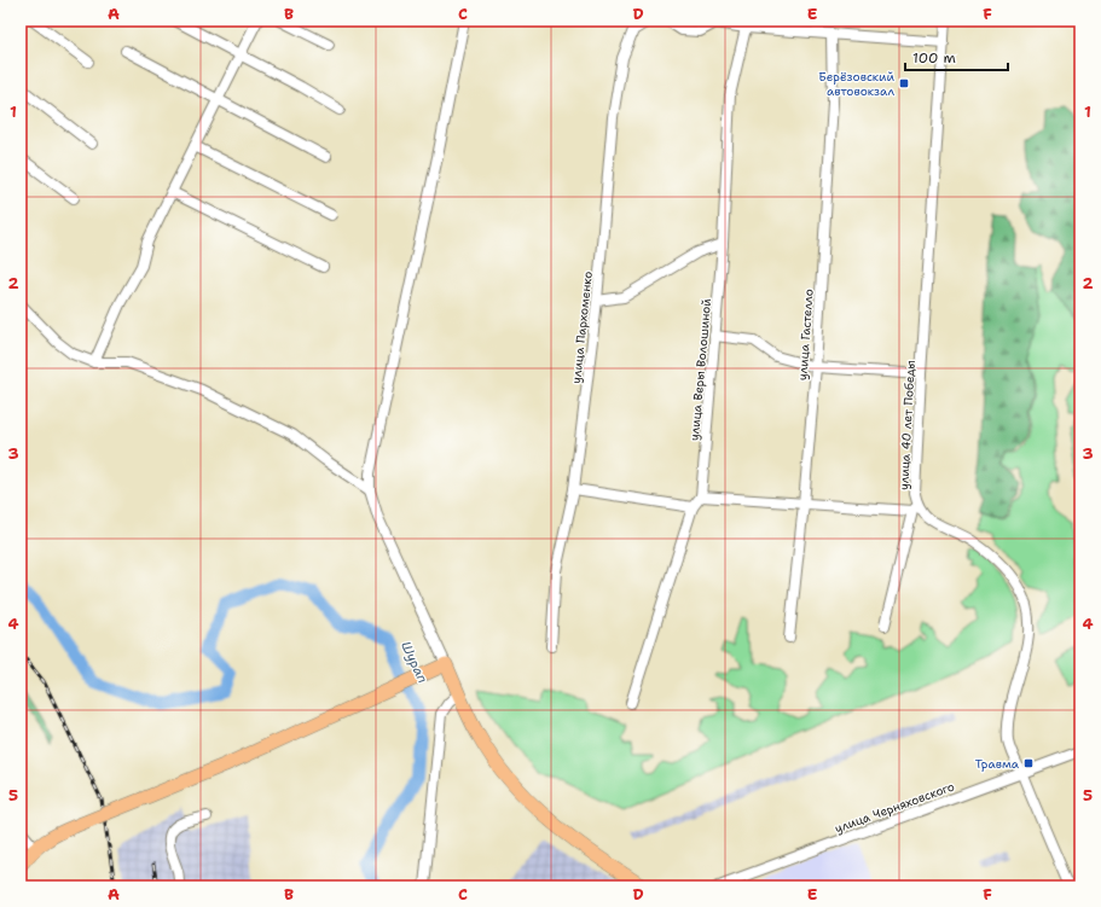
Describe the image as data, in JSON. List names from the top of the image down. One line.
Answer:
{"streets":{"street":["улица Пархоменко","улица Гастелло","улица Веры Волошиной","улица 40 лет Победы","улица Черняховского"]},"crossings":[["улица 40 лет Победы","улица Черняховского"]],"water":["Шурап"],"places":{"transit":["Берёзовский автовокзал","Травма"]},"scale_bar":"100 m","grid":{"columns":["A","B","C","D","E","F"],"rows":["1","2","3","4","5"]}}
